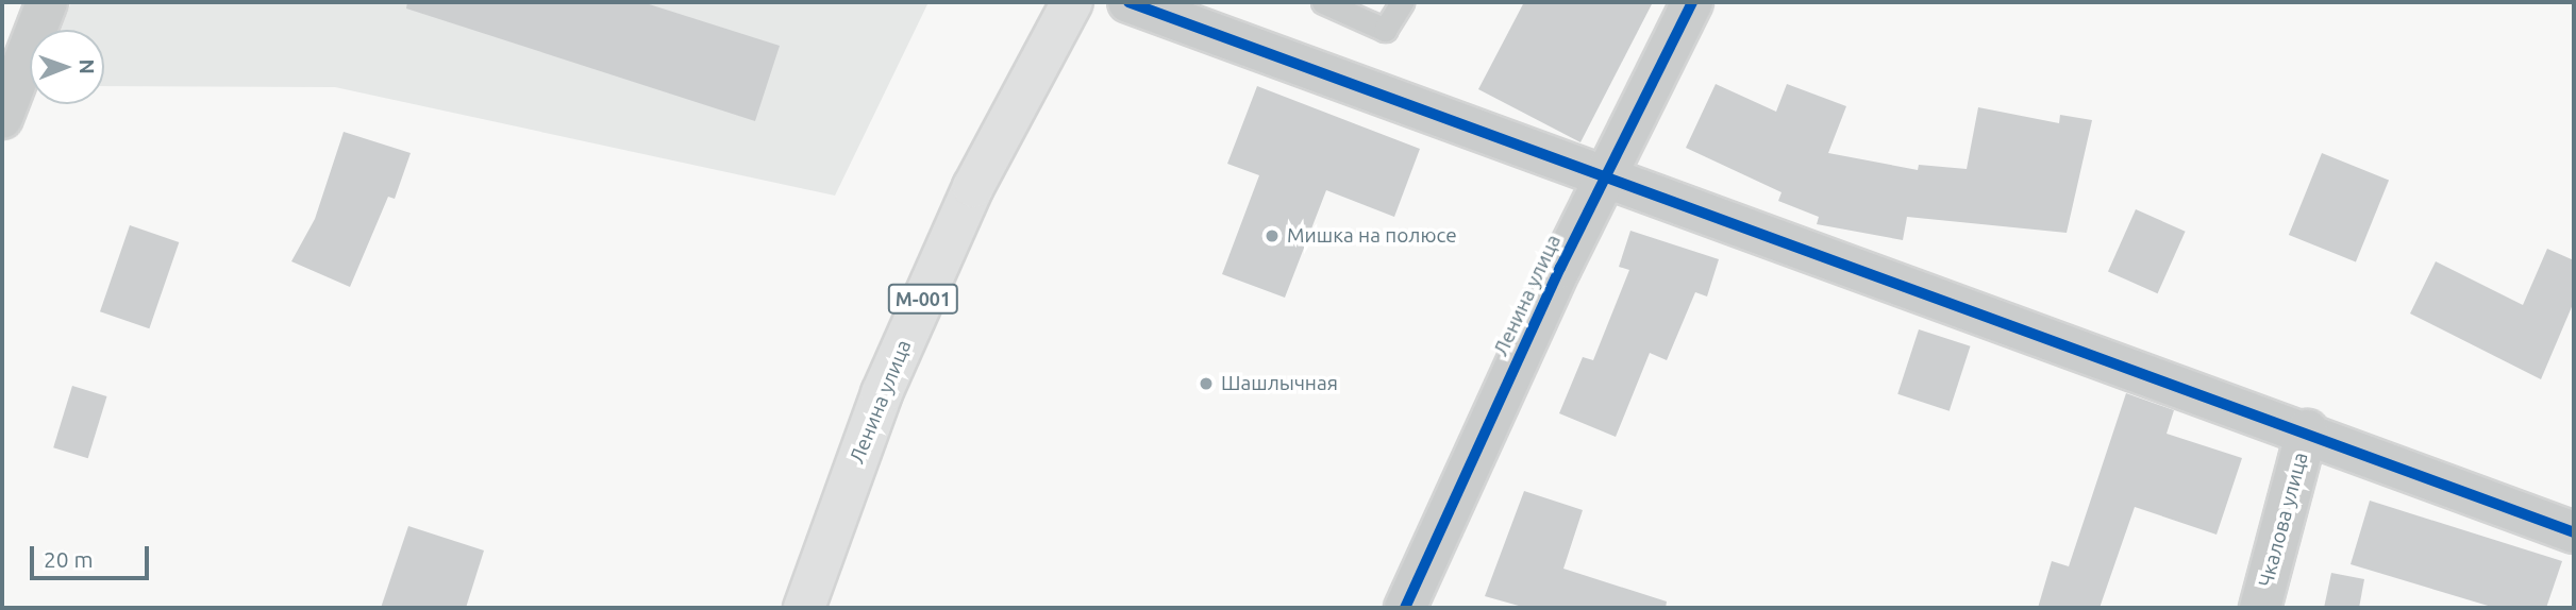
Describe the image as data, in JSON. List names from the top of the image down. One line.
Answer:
{"streets":{"main road":["Ленина улица","М-001"],"street":["Чкалова улица"]},"places":["Мишка на полюсе","Шашлычная"],"scale_bar":"20 m","north":"right"}
